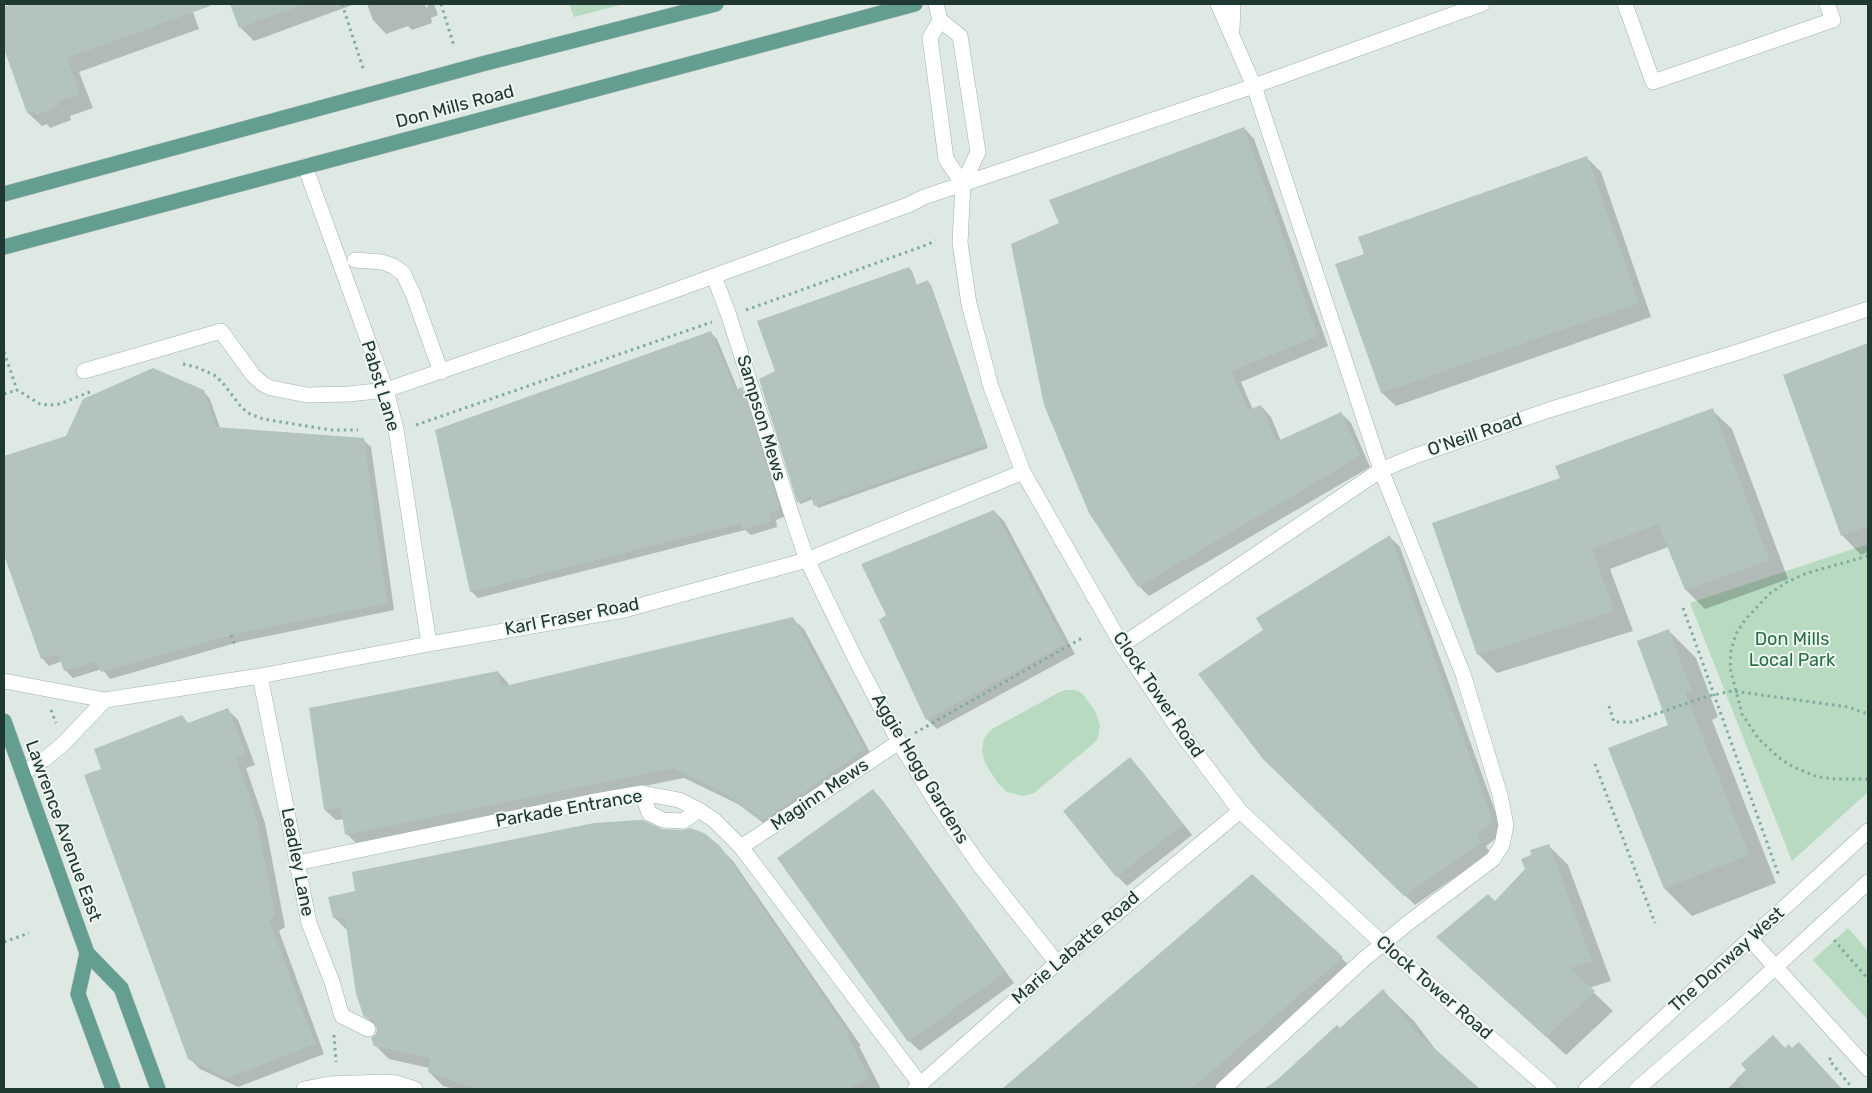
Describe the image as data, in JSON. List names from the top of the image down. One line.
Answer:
{"streets":{"main road":["Don Mills Road","Lawrence Avenue East"],"street":["Pabst Lane","Sampson Mews","O'Neill Road","Karl Fraser Road","Clock Tower Road","Aggie Hogg Gardens","Maginn Mews","Parkade Entrance","Leadley Lane","Marie Labatte Road","The Donway West"]},"crossings":[["Don Mills Road","Pabst Lane"],["Pabst Lane","Karl Fraser Road"],["Sampson Mews","Karl Fraser Road"],["Sampson Mews","Aggie Hogg Gardens"],["O'Neill Road","Clock Tower Road"],["Karl Fraser Road","Clock Tower Road"],["Karl Fraser Road","Aggie Hogg Gardens"],["Karl Fraser Road","Leadley Lane"],["Clock Tower Road","Marie Labatte Road"],["Aggie Hogg Gardens","Maginn Mews"],["Aggie Hogg Gardens","Marie Labatte Road"],["Maginn Mews","Parkade Entrance"],["Parkade Entrance","Leadley Lane"],["Parkade Entrance","Marie Labatte Road"]],"parks":["Don Mills Local Park"]}
